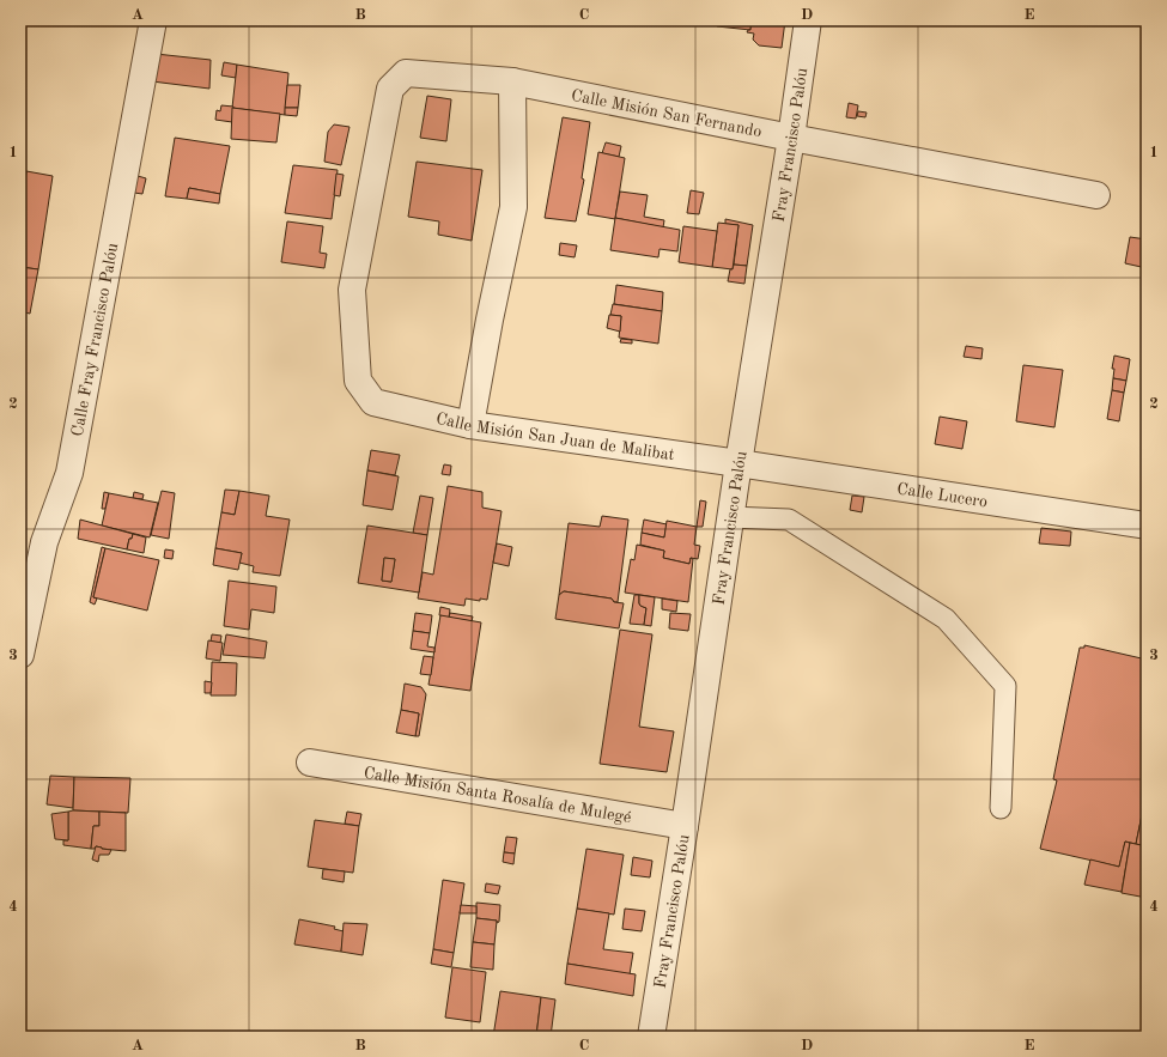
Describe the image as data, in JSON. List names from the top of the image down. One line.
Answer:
{"streets":{"street":["Calle Misión San Fernando","Fray Francisco Palóu","Calle Fray Francisco Palóu","Calle Misión San Juan de Malibat","Calle Lucero","Calle Misión Santa Rosalía de Mulegé"]},"crossings":[["Calle Misión San Fernando","Fray Francisco Palóu"],["Calle Misión San Fernando","Calle Misión San Juan de Malibat"],["Fray Francisco Palóu","Calle Misión San Juan de Malibat"],["Fray Francisco Palóu","Calle Lucero"],["Fray Francisco Palóu","Calle Misión Santa Rosalía de Mulegé"],["Calle Misión San Juan de Malibat","Calle Lucero"]],"grid":{"columns":["A","B","C","D","E"],"rows":["1","2","3","4"]}}
